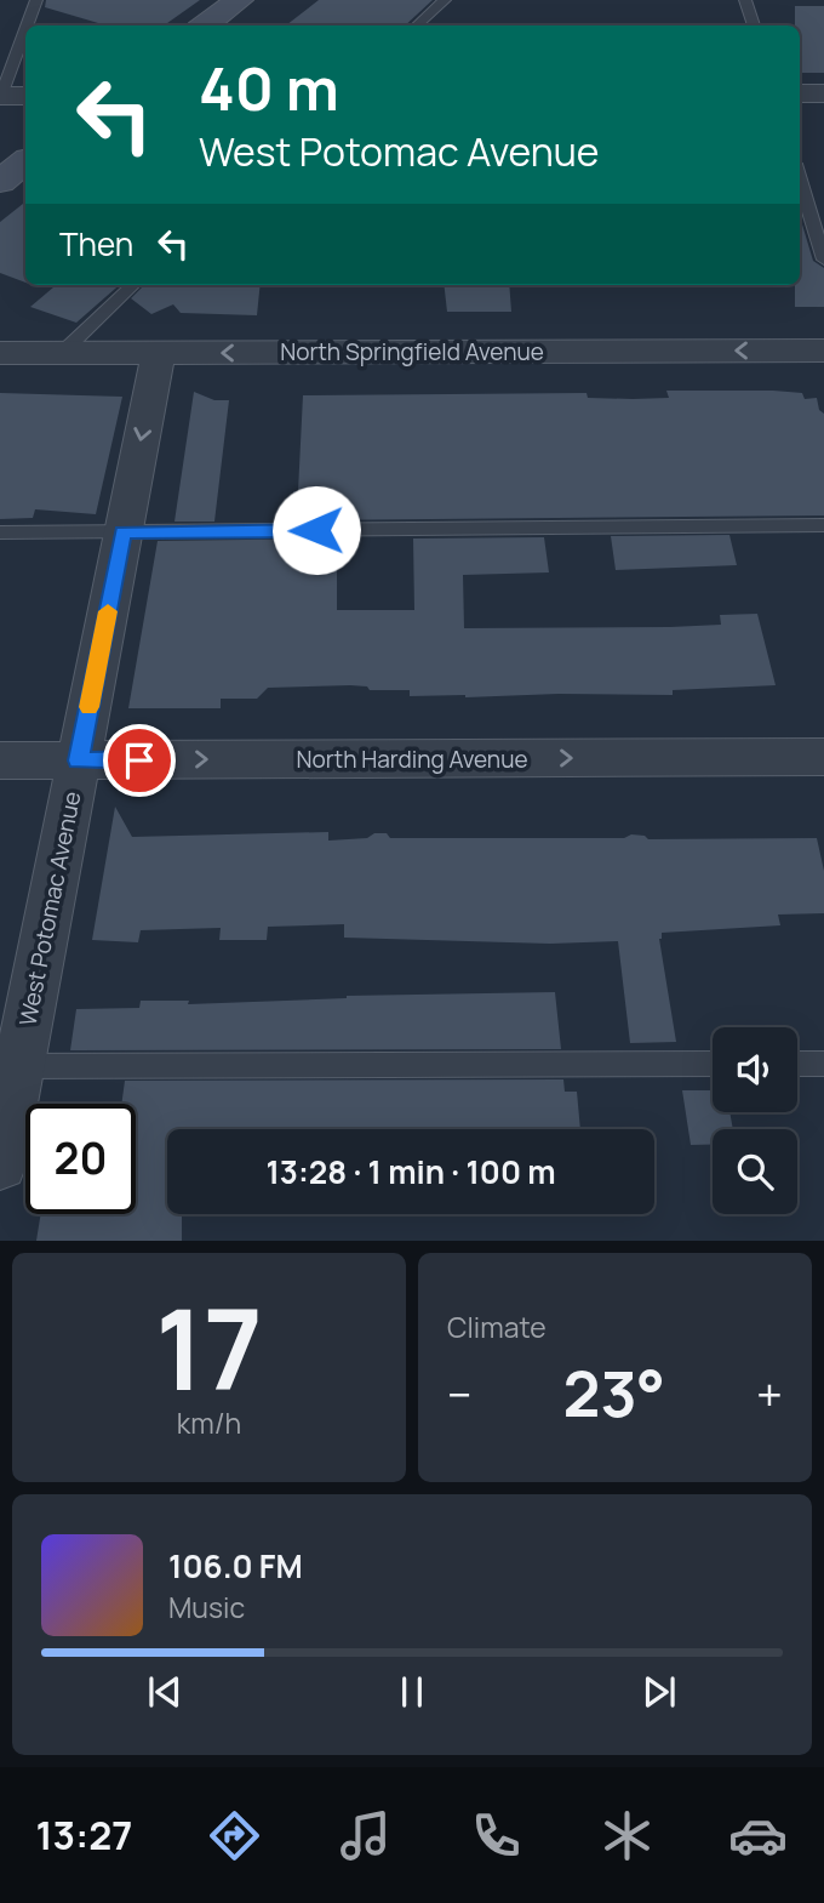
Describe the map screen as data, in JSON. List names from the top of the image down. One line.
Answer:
{"streets":{"street":["North Springfield Avenue","North Harding Avenue","West Potomac Avenue"]},"crossings":[["North Springfield Avenue","West Potomac Avenue"],["North Harding Avenue","West Potomac Avenue"]],"one_way":["North Springfield Avenue","North Harding Avenue"],"page":{"turn":["40 m","West Potomac Avenue"],"then":"Then","limit":"20","trip":"13:28 · 1 min · 100 m","tile":[["17","km/h"],"Climate"],"heat":["−","23°","+"],"song":["106.0 FM","Music"],"tabs":"13:27"}}
